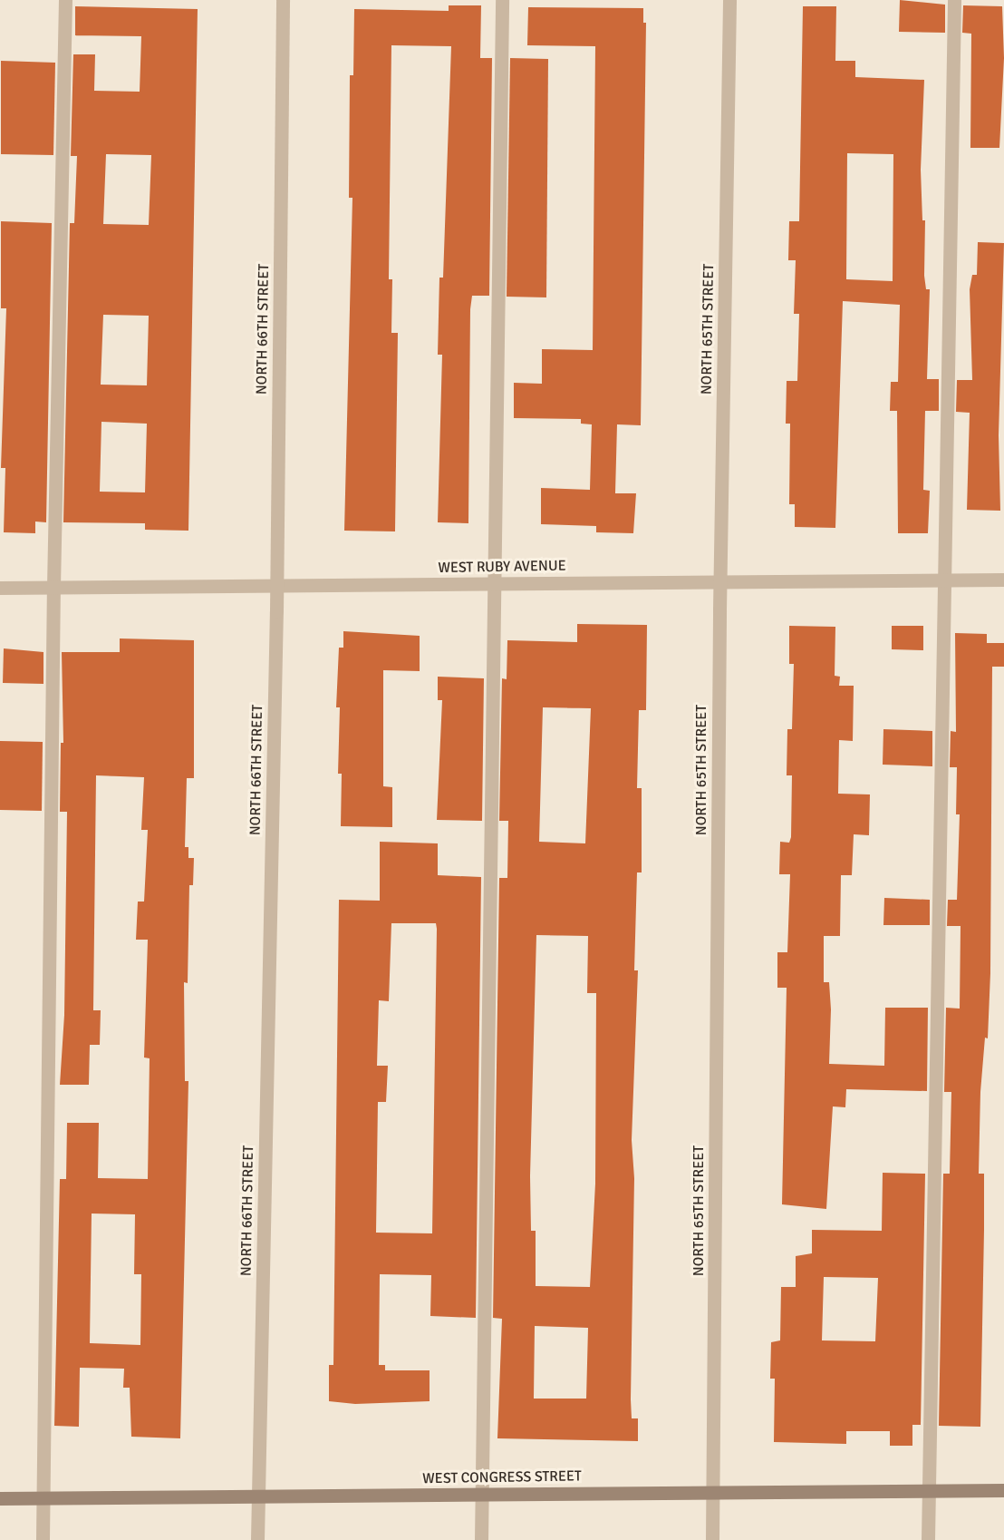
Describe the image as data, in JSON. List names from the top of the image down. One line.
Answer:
{"streets":{"street":["NORTH 66TH STREET","NORTH 65TH STREET","WEST RUBY AVENUE","WEST CONGRESS STREET"]},"crossings":[["NORTH 66TH STREET","WEST RUBY AVENUE"],["NORTH 66TH STREET","WEST CONGRESS STREET"],["NORTH 65TH STREET","WEST RUBY AVENUE"],["NORTH 65TH STREET","WEST CONGRESS STREET"]]}
